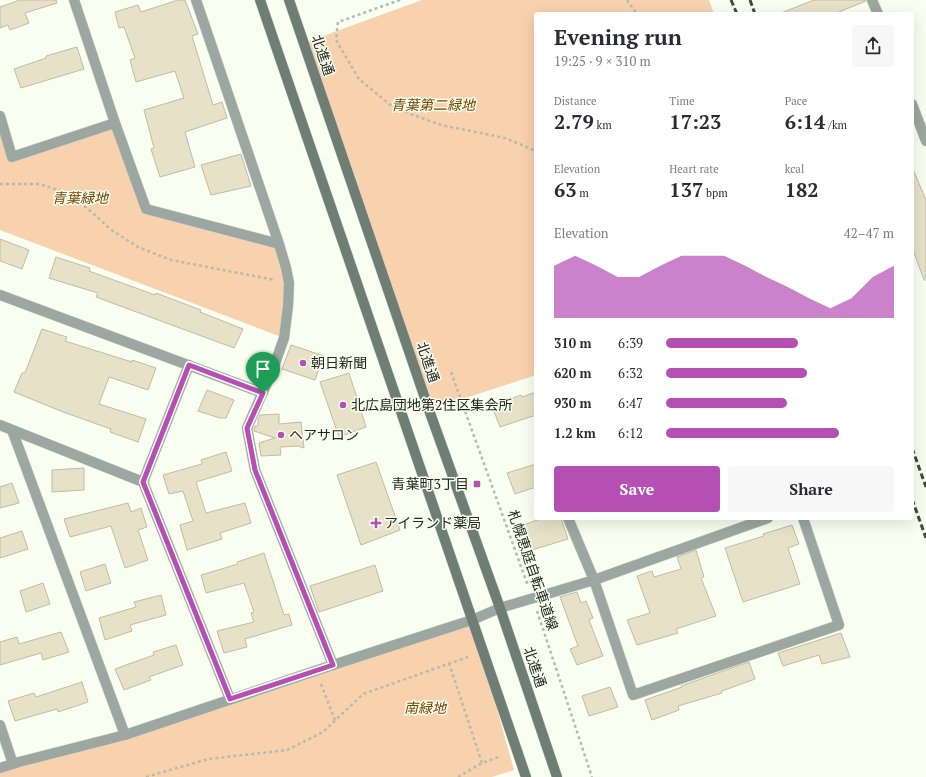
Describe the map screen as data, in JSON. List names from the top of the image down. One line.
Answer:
{"streets":{"street":["北進通"],"path":["札幌恵庭自転車道線"]},"parks":["青葉第二緑地","青葉緑地","南緑地"],"places":{"other":["朝日新聞","北広島団地第2住区集会所","ヘアサロン"],"transit":["青葉町3丁目"],"health":["アイランド薬局"]},"page":{"heading":["Evening run","19:25 · 9 × 310 m"],"stats":[["Distance","2.79 km"],["Time","17:23"],["Pace","6:14 /km"],["Elevation","63 m"],["Heart rate","137 bpm"],["kcal","182"]],"chart":["Elevation","42–47 m"],"list":[{"name":"310 m","note":"6:39"},{"name":"620 m","note":"6:32"},{"name":"930 m","note":"6:47"},{"name":"1.2 km","note":"6:12"}],"buttons":["Save","Share"]}}
